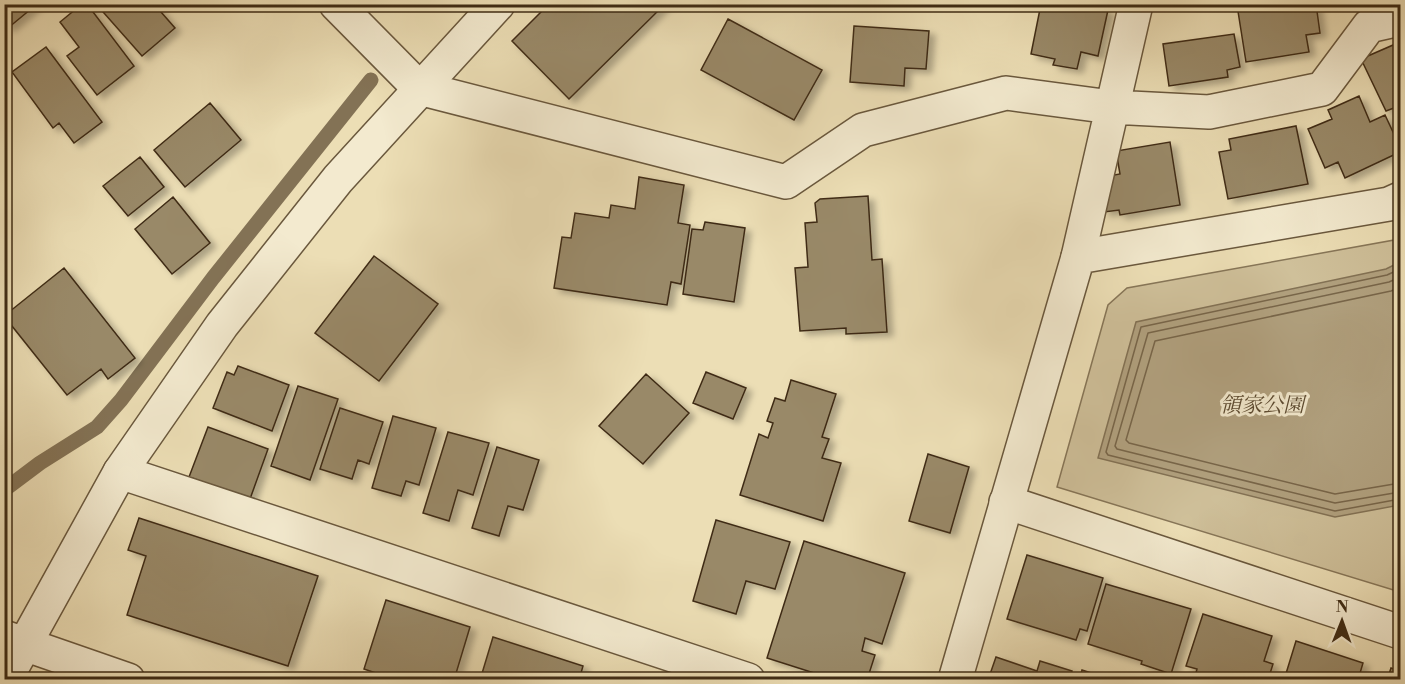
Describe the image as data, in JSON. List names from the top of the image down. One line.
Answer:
{"parks":["領家公園"],"north":"top"}
